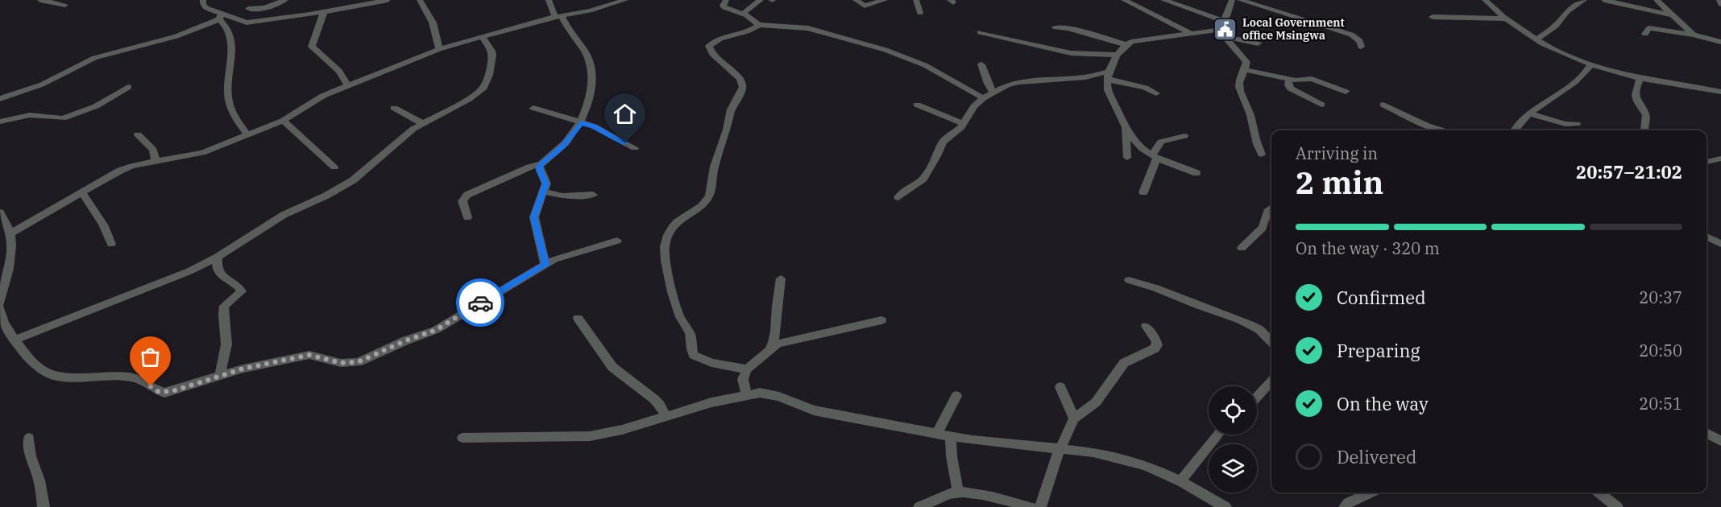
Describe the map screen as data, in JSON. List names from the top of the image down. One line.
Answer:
{"places":{"public building":["Local Government office Msingwa"]},"page":{"heading":["2 min","Arriving in","20:57–21:02"],"bar":"On the way · 320 m","list":[["Confirmed","20:37"],["Preparing","20:50"],["On the way","20:51"],"Delivered"]}}
